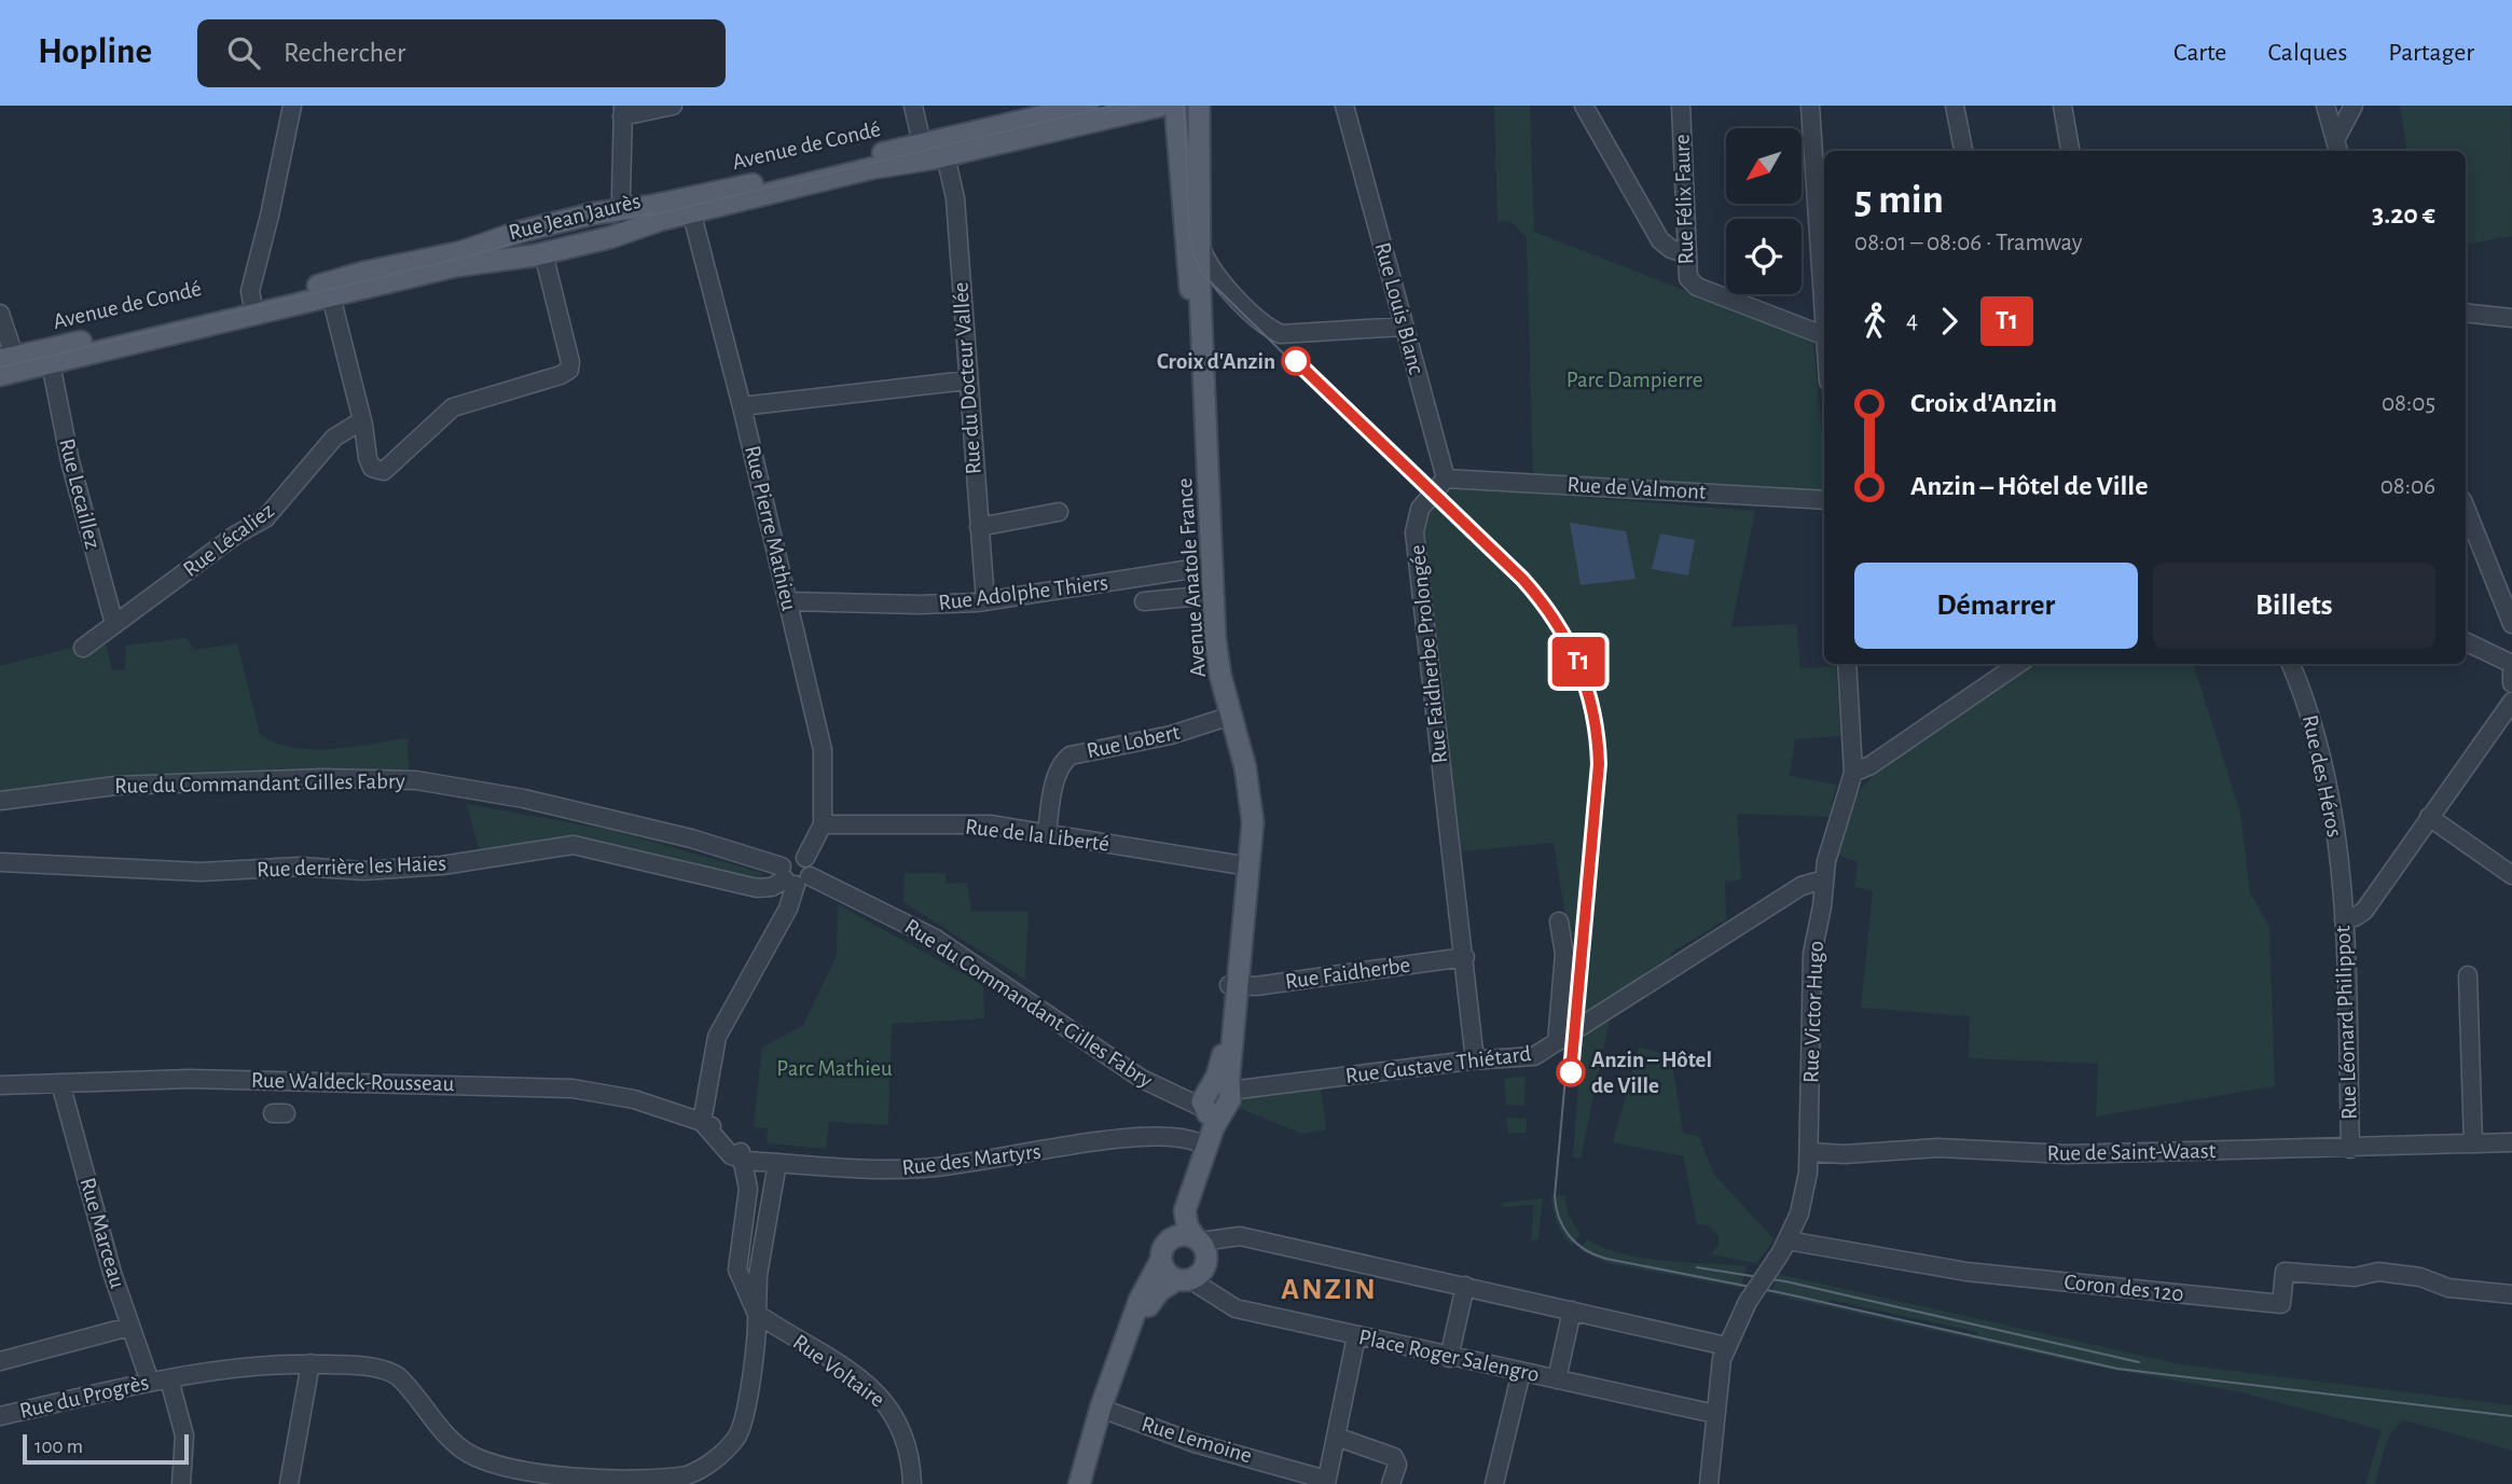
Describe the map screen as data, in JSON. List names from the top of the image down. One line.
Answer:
{"streets":{"main road":["Avenue de Condé","Rue Jean Jaurès","Avenue Anatole France"],"street":["Rue Félix Faure","Rue Louis Blanc","Rue du Docteur Vallée","Rue de Valmont","Rue Lecaillez","Rue Pierre Mathieu","Rue Lécaliez","Rue Adolphe Thiers","Rue Faidherbe Prolongée","Rue Lobert","Rue des Héros","Rue du Commandant Gilles Fabry","Rue de la Liberté","Rue derrière les Haies","Rue Faidherbe","Rue Victor Hugo","Rue Léonard Philippot","Rue Gustave Thiétard","Rue Waldeck-Rousseau","Rue de Saint-Waast","Rue des Martyrs","Rue Marceau","Coron des 120","Place Roger Salengro","Rue Voltaire","Rue du Progrès","Rue Lemoine"]},"crossings":[["Avenue de Condé","Rue Jean Jaurès"],["Avenue de Condé","Rue Pierre Mathieu"],["Rue Jean Jaurès","Rue du Docteur Vallée"],["Rue Jean Jaurès","Rue Lecaillez"],["Rue Jean Jaurès","Rue Pierre Mathieu"],["Rue Louis Blanc","Rue de Valmont"],["Rue Louis Blanc","Rue Faidherbe Prolongée"],["Rue du Docteur Vallée","Rue Adolphe Thiers"],["Rue de Valmont","Rue Faidherbe Prolongée"],["Rue Lecaillez","Rue Lécaliez"],["Rue Pierre Mathieu","Rue Adolphe Thiers"],["Rue Pierre Mathieu","Rue de la Liberté"],["Rue Pierre Mathieu","Rue derrière les Haies"],["Avenue Anatole France","Rue Adolphe Thiers"],["Avenue Anatole France","Rue Lobert"],["Avenue Anatole France","Rue du Commandant Gilles Fabry"],["Avenue Anatole France","Rue de la Liberté"],["Avenue Anatole France","Rue Faidherbe"],["Avenue Anatole France","Rue Gustave Thiétard"],["Avenue Anatole France","Rue des Martyrs"],["Avenue Anatole France","Place Roger Salengro"],["Rue Faidherbe Prolongée","Rue Faidherbe"],["Rue Lobert","Rue de la Liberté"],["Rue des Héros","Rue Léonard Philippot"],["Rue du Commandant Gilles Fabry","Rue derrière les Haies"],["Rue du Commandant Gilles Fabry","Rue Gustave Thiétard"],["Rue Victor Hugo","Rue Gustave Thiétard"],["Rue Victor Hugo","Rue de Saint-Waast"],["Rue Victor Hugo","Coron des 120"],["Rue Victor Hugo","Place Roger Salengro"],["Rue Léonard Philippot","Rue de Saint-Waast"],["Rue Waldeck-Rousseau","Rue Marceau"],["Rue des Martyrs","Rue du Progrès"],["Rue Marceau","Rue du Progrès"],["Rue Voltaire","Rue du Progrès"]],"districts":["ANZIN"],"parks":["Parc Dampierre","Parc Mathieu"],"places":["Croix d'Anzin","Anzin – Hôtel de Ville"],"lines":["tram line T1"],"scale_bar":"100 m","north":"bottom left","page":{"header":"Hopline","search":"Rechercher","nav":["Carte","Calques","Partager"],"on_map":"T1","heading":["5 min","08:01 – 08:06 · Tramway","3.20 €"],"legs":["4","T1"],"list":[{"name":"Croix d'Anzin","value":"08:05"},{"name":"Anzin – Hôtel de Ville","value":"08:06"}],"buttons":["Démarrer","Billets"],"scale":"100 m"}}
